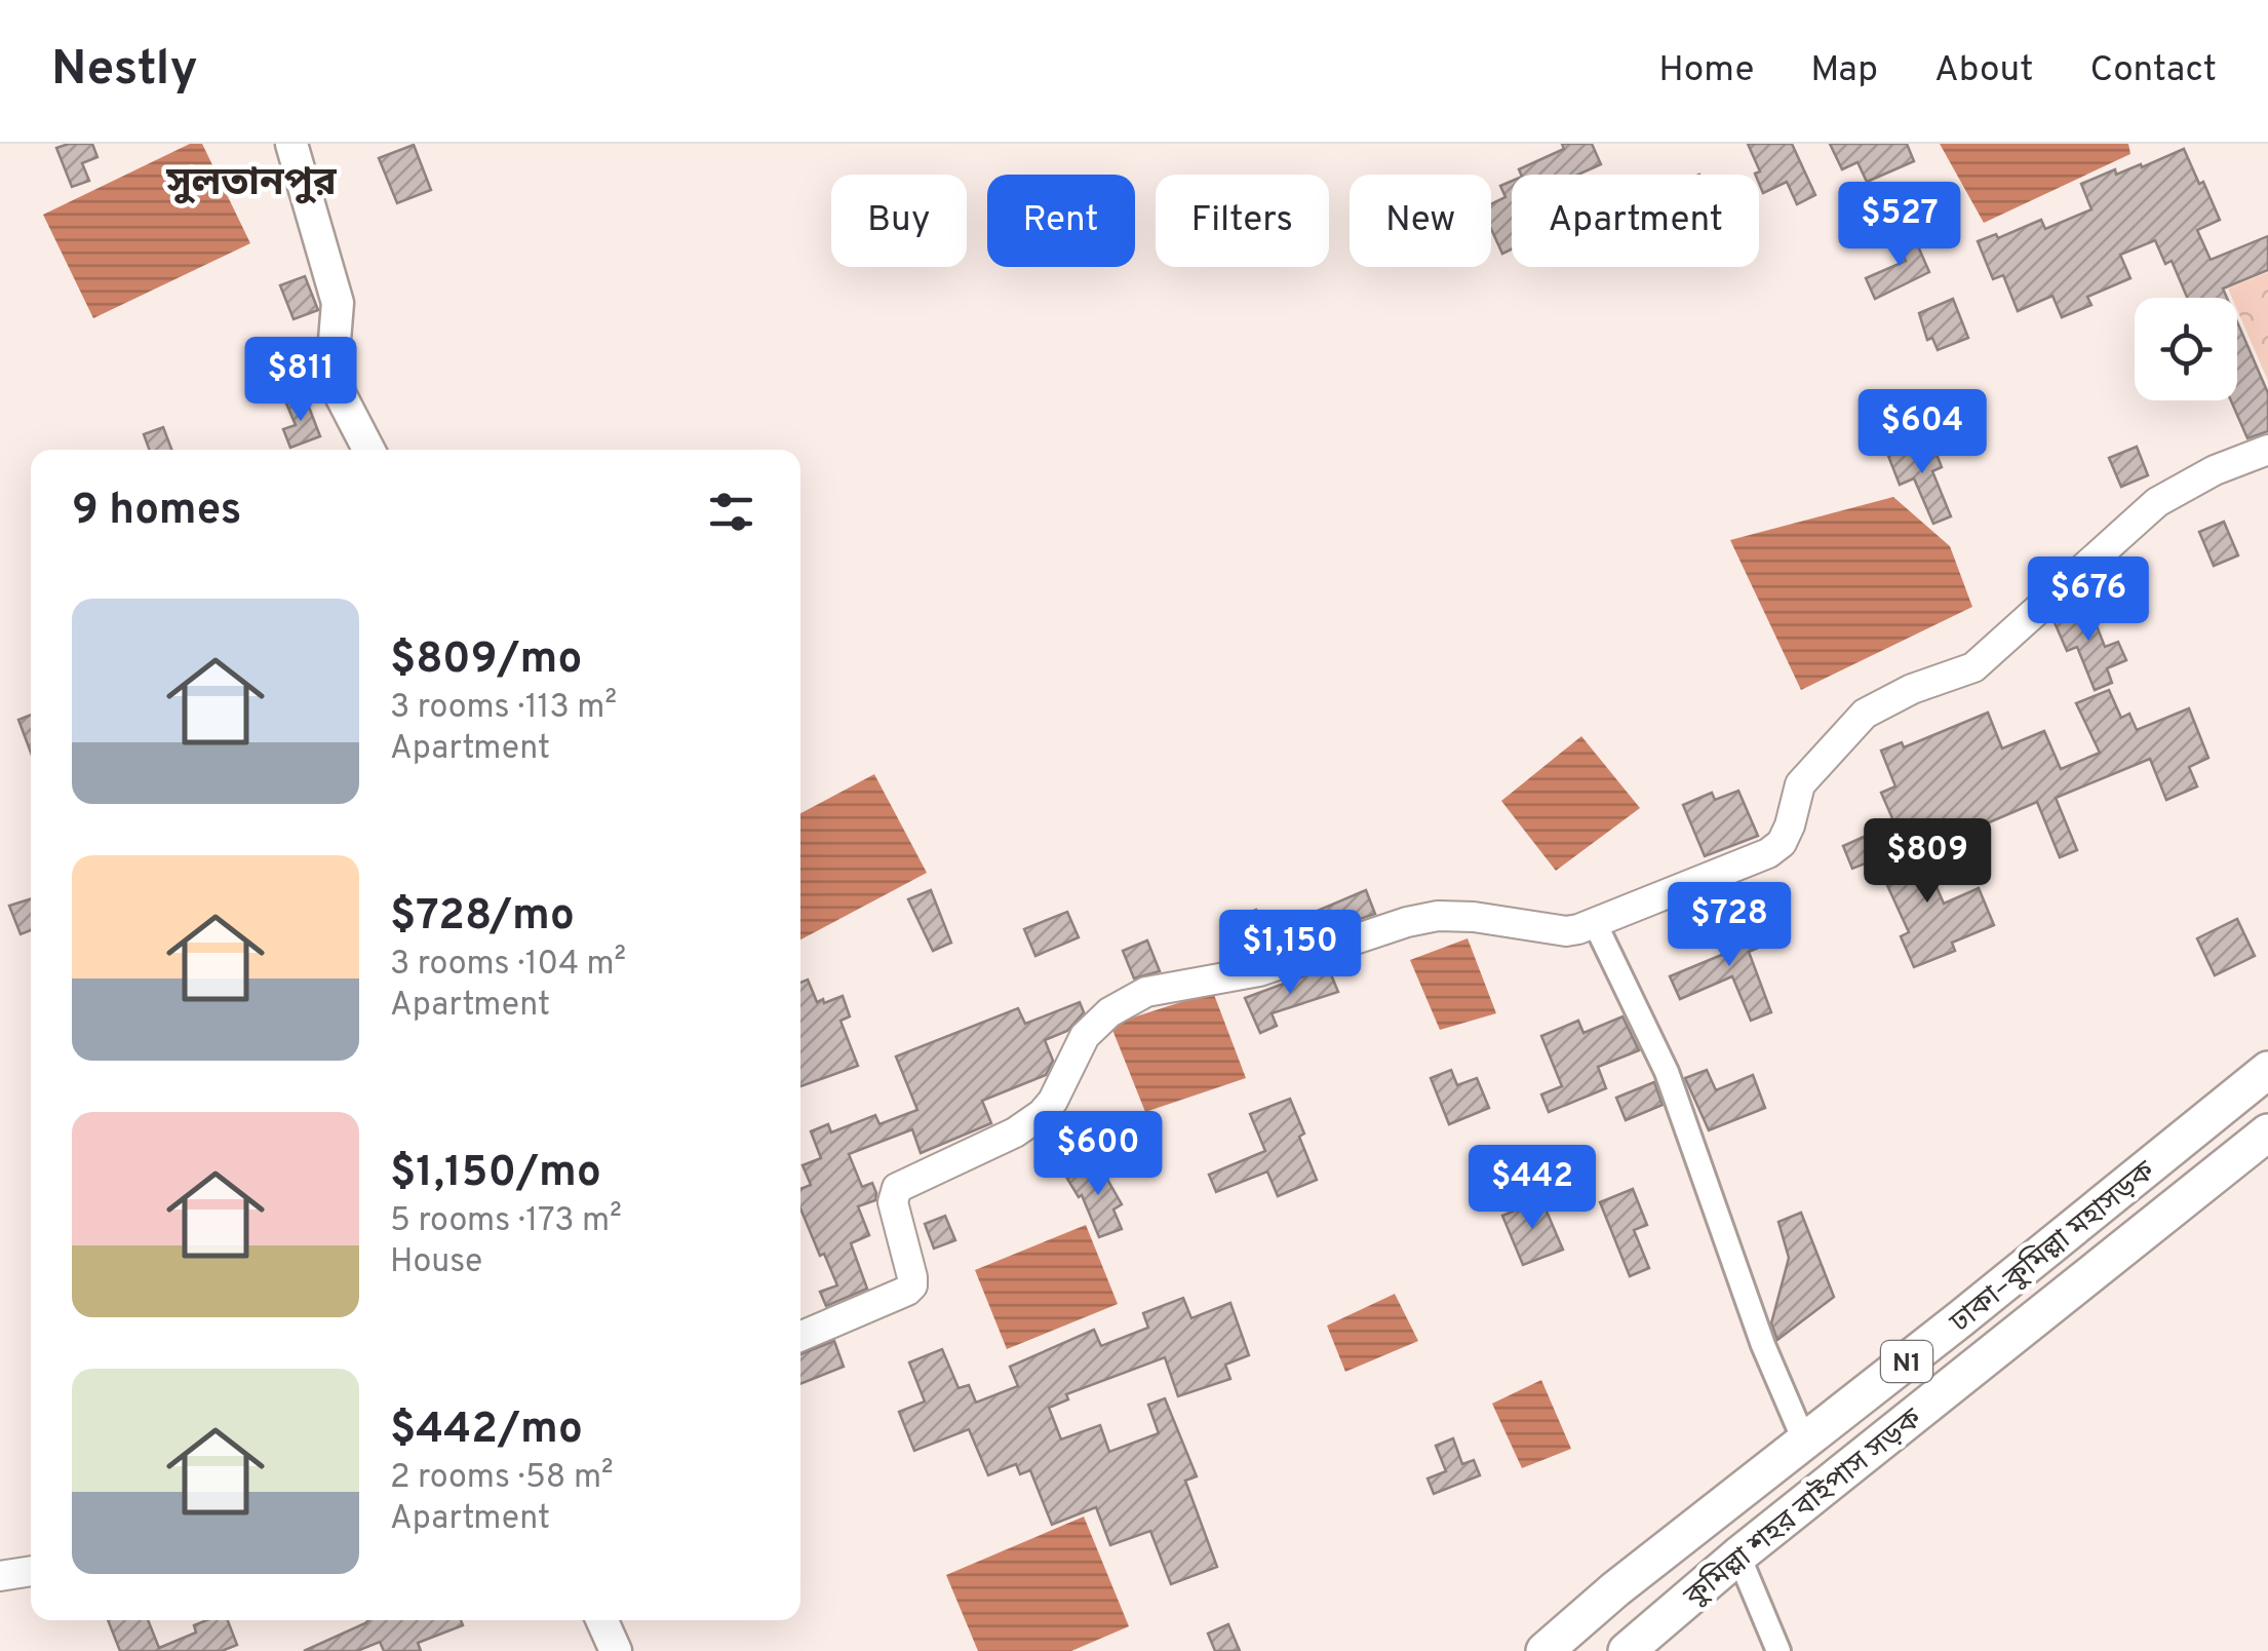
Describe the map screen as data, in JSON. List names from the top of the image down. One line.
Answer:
{"streets":{"highway":["ঢাকা–কুমিল্লা মহাসড়ক","N1","কুমিল্লা শহর বাইপাস সড়ক"]},"districts":["সুলতানপুর"],"page":{"header":"Nestly","nav":["Home","Map","About","Contact"],"chip":["Buy","Rent","Filters","New","Apartment"],"price":["$527","$811","$604","$676","$809","$728","$1,150","$600","$442"],"heading":"9 homes","list":[{"name":"$809/mo","note":"3 rooms · 113 m² · Apartment"},{"name":"$728/mo","note":"3 rooms · 104 m² · Apartment"},{"name":"$1,150/mo","note":"5 rooms · 173 m² · House"},{"name":"$442/mo","note":"2 rooms · 58 m² · Apartment"}]}}
